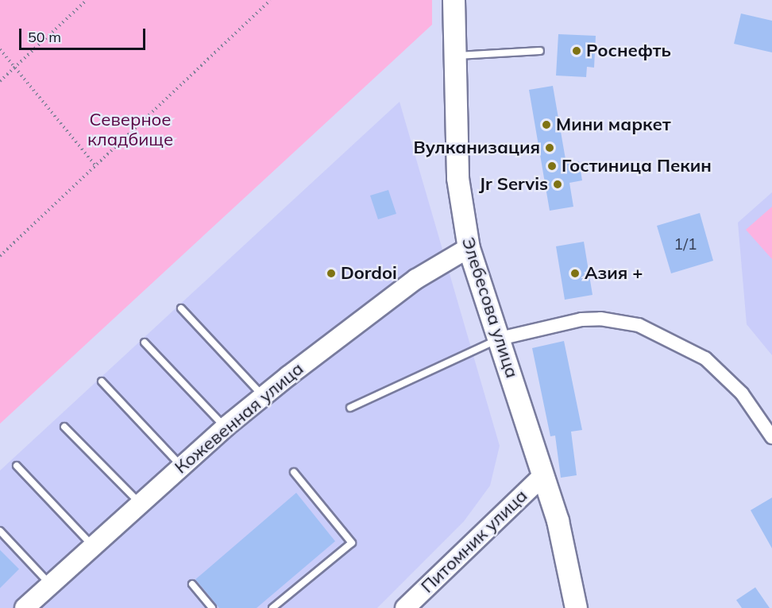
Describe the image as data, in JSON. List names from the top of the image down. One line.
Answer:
{"streets":{"main road":["Элебесова улица"],"street":["Кожевенная улица","Питомник улица"]},"crossings":[["Элебесова улица","Кожевенная улица"],["Элебесова улица","Питомник улица"]],"parks":["Северное кладбище"],"places":["Роснефть","Мини маркет","Вулканизация","Гостиница Пекин","Jr Servis","Dordoi","Азия +"],"house_numbers":["1/1"],"scale_bar":"50 m"}
